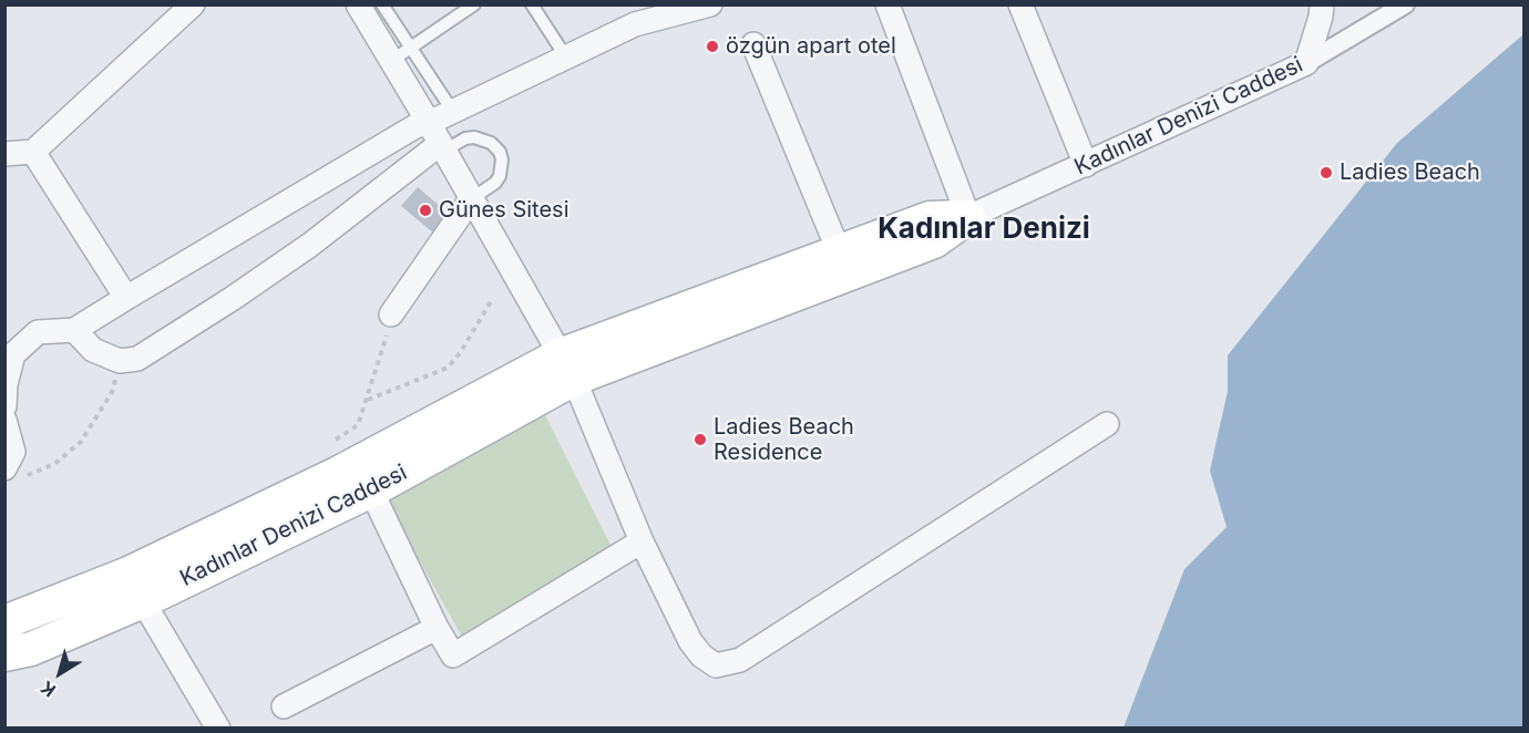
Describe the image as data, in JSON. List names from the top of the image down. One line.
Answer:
{"streets":{"main road":["Kadınlar Denizi Caddesi"]},"districts":["Kadınlar Denizi"],"places":["özgün apart otel","Ladies Beach","Günes Sitesi","Ladies Beach Residence"],"north":"bottom left"}
